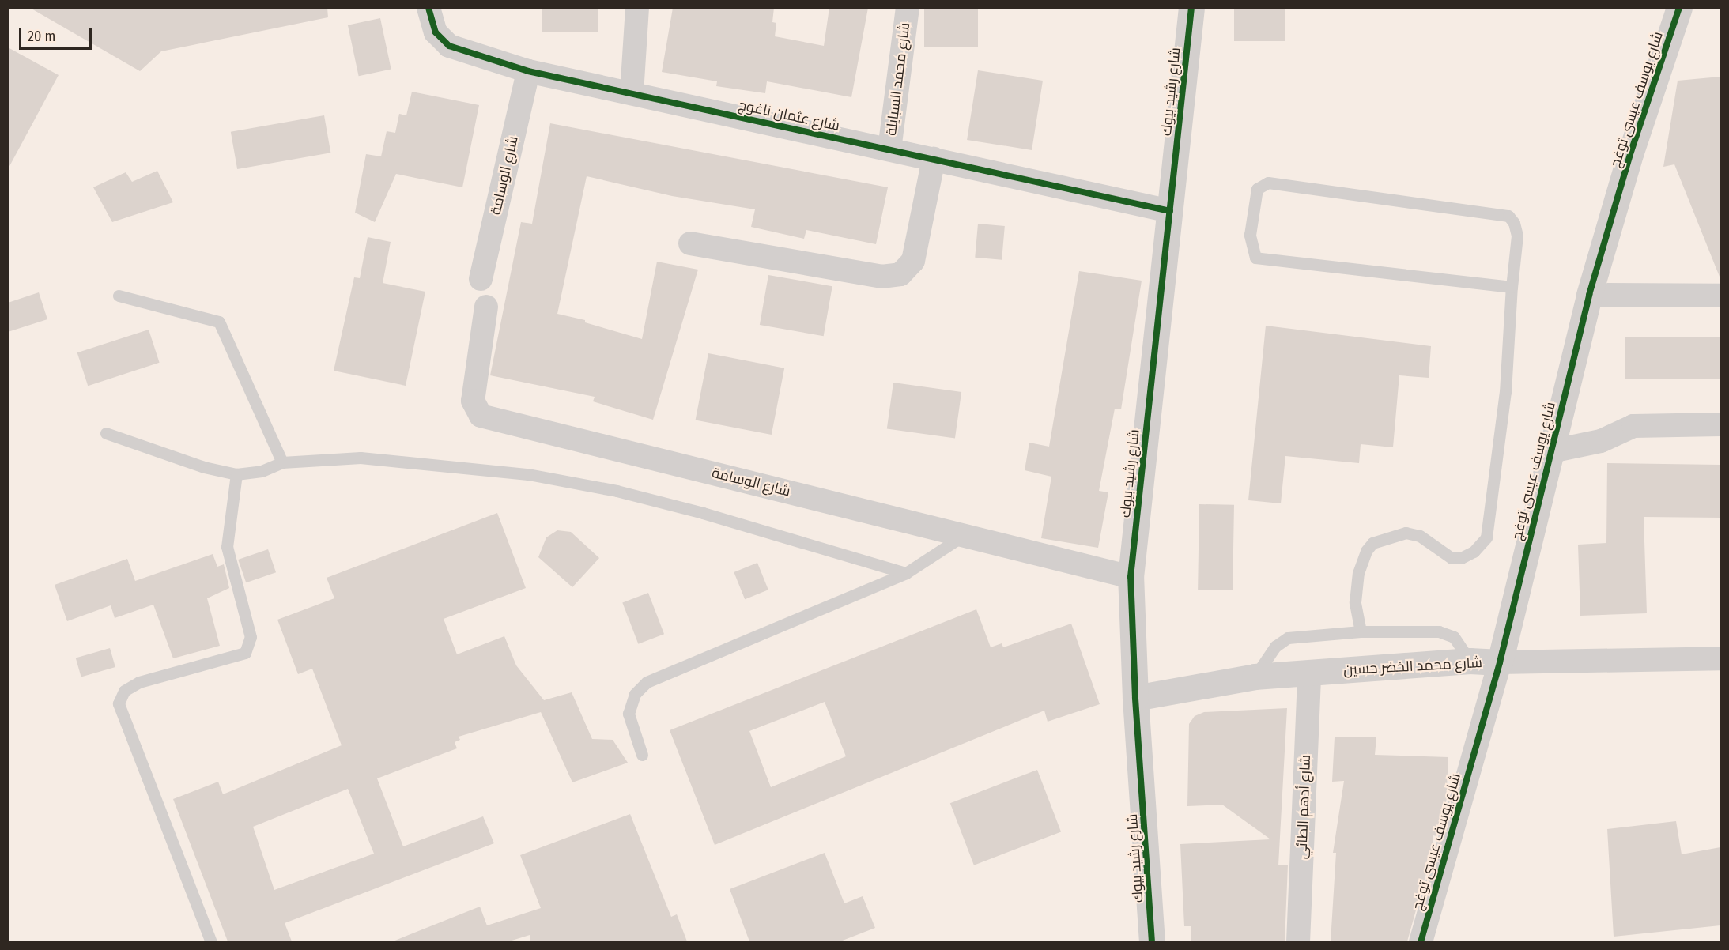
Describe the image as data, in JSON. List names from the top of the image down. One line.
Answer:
{"streets":{"street":["شارع محمد السبايلة","شارع رشيد بيوك","شارع يوسف عيسى توغج","شارع عثمان ناغوج","شارع الوسامة","شارع محمد الخضر حسين","شارع أدهم الطائي"]},"crossings":[["شارع محمد السبايلة","شارع عثمان ناغوج"],["شارع رشيد بيوك","شارع عثمان ناغوج"],["شارع رشيد بيوك","شارع الوسامة"],["شارع رشيد بيوك","شارع محمد الخضر حسين"],["شارع يوسف عيسى توغج","شارع محمد الخضر حسين"],["شارع عثمان ناغوج","شارع الوسامة"],["شارع محمد الخضر حسين","شارع أدهم الطائي"]],"scale_bar":"20 m"}
